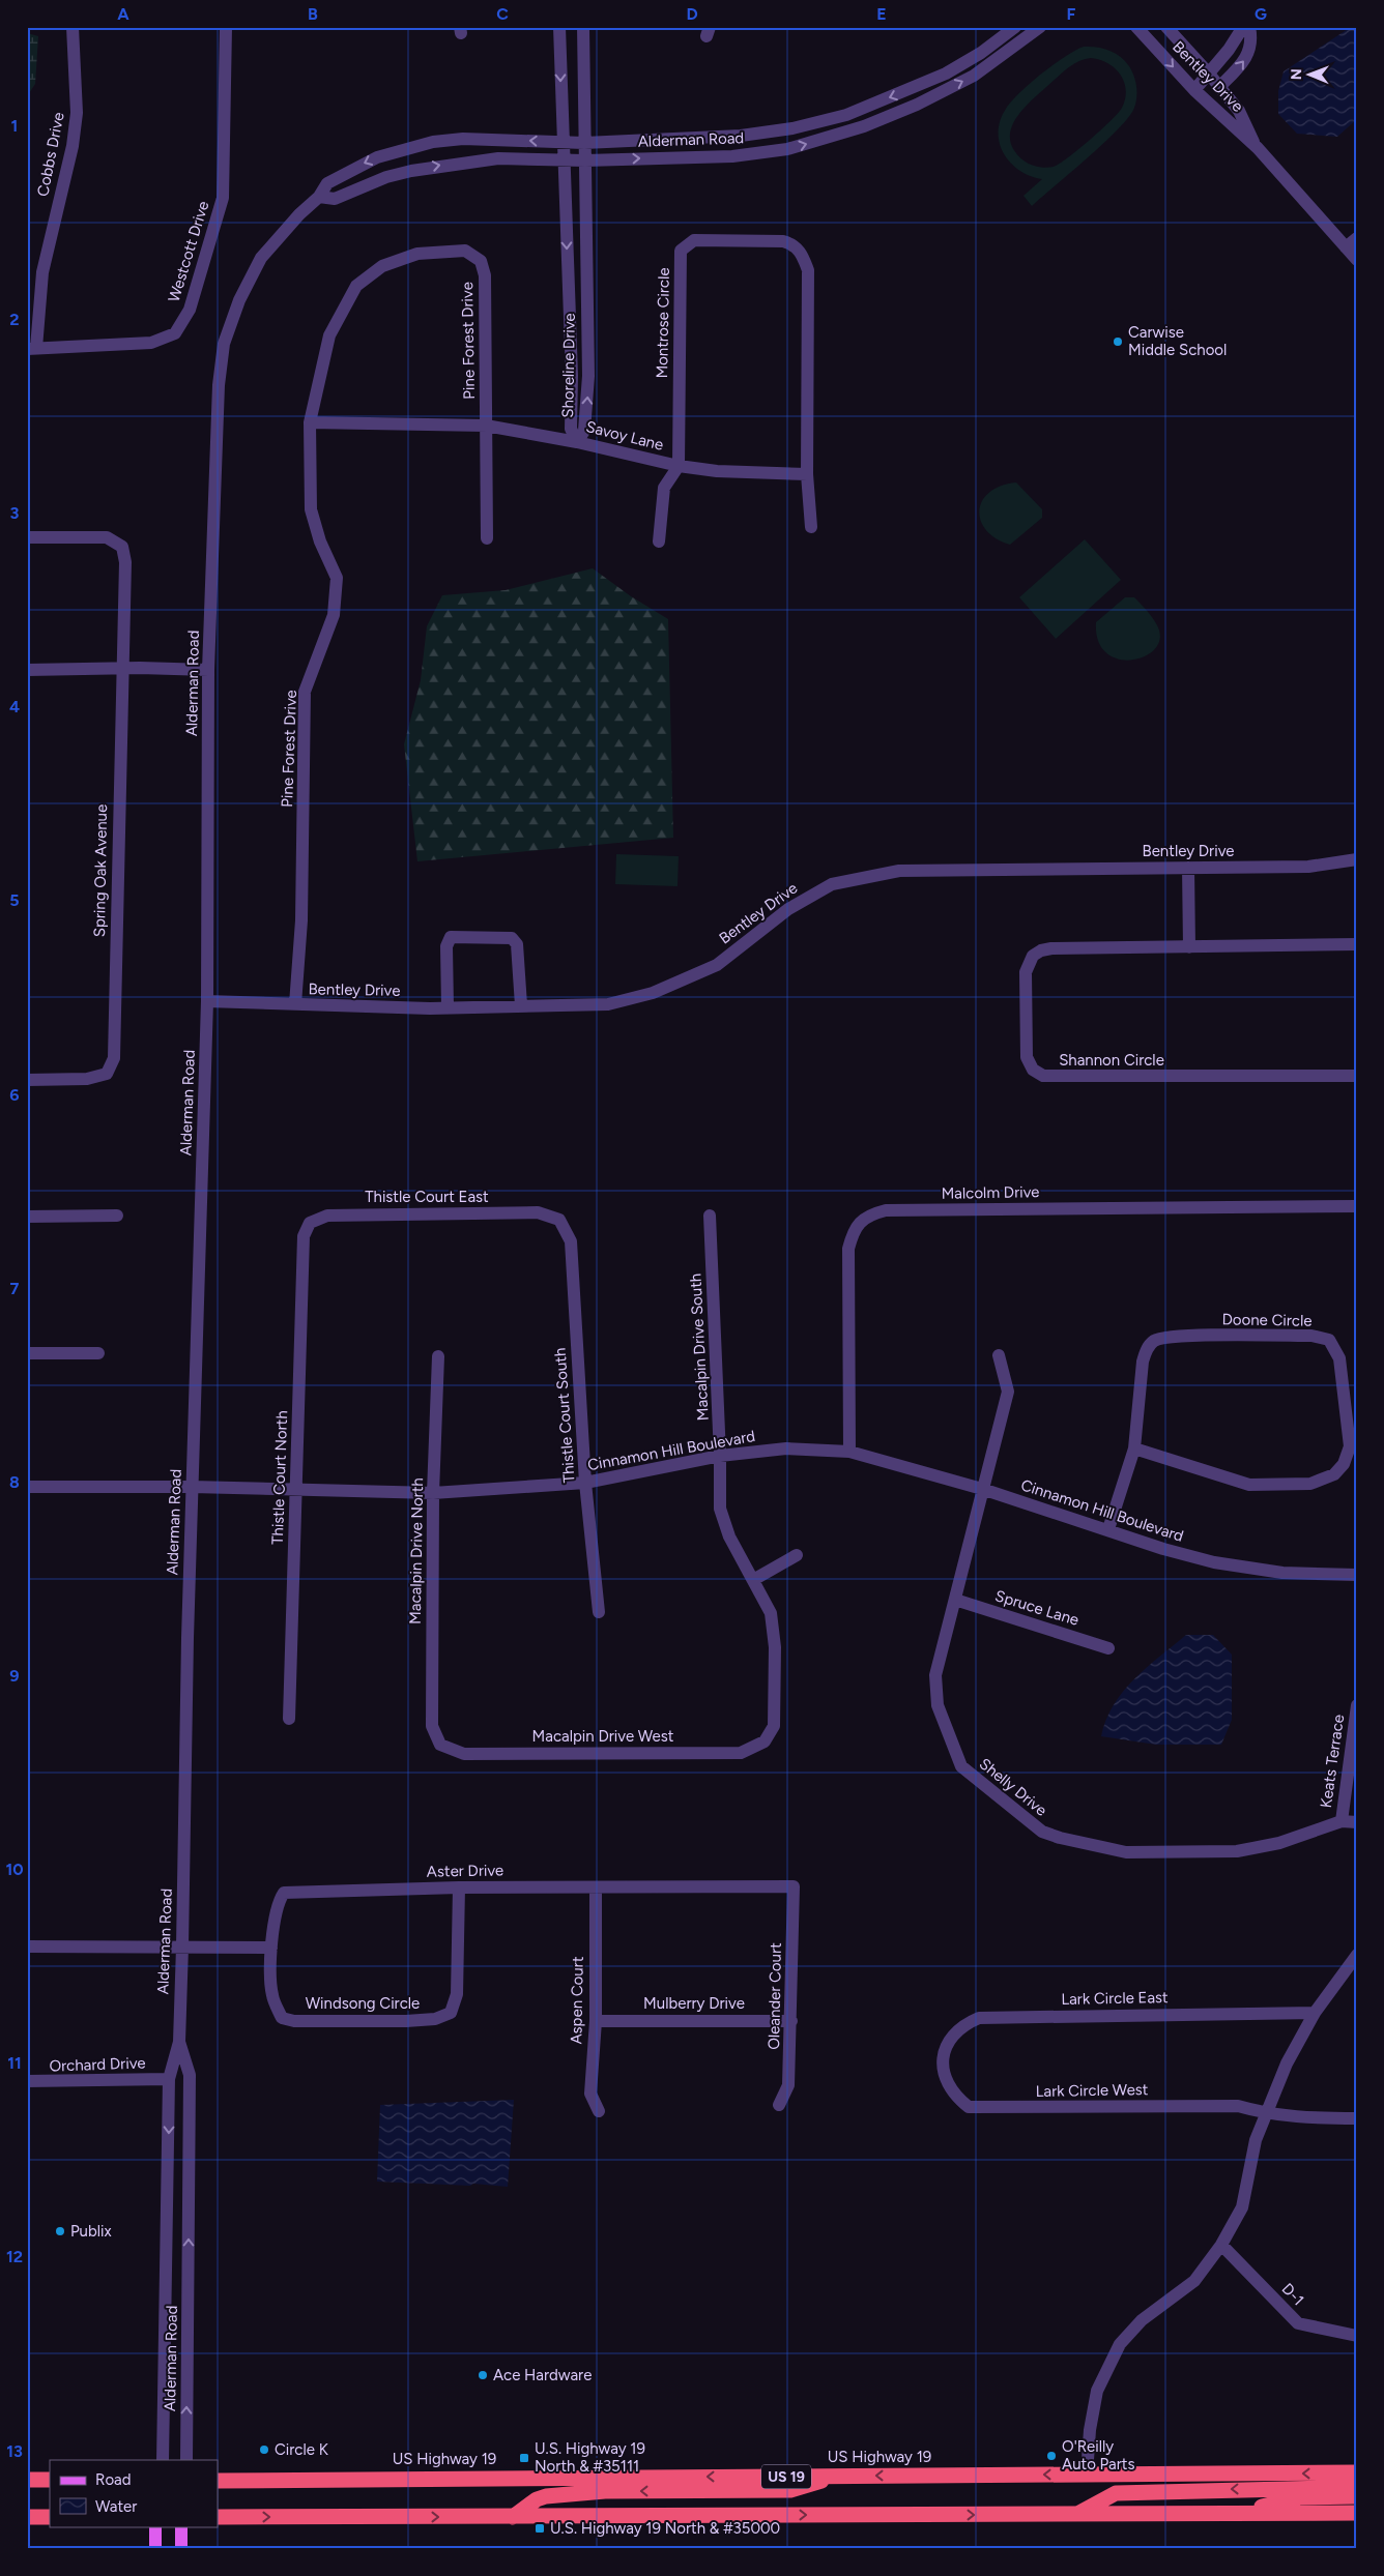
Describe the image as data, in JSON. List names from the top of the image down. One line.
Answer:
{"streets":{"highway":["US Highway 19","US 19"],"street":["Bentley Drive","Alderman Road","Cobbs Drive","Westcott Drive","Montrose Circle","Pine Forest Drive","Shoreline Drive","Savoy Lane","Spring Oak Avenue","Shannon Circle","Malcolm Drive","Thistle Court East","Doone Circle","Macalpin Drive South","Thistle Court South","Cinnamon Hill Boulevard","Thistle Court North","Macalpin Drive North","Spruce Lane","Macalpin Drive West","Keats Terrace","Shelly Drive","Aster Drive","Oleander Court","Lark Circle East","Aspen Court","Windsong Circle","Mulberry Drive","Orchard Drive","Lark Circle West","D-1"]},"crossings":[["Bentley Drive","Alderman Road"],["Bentley Drive","Pine Forest Drive"],["Alderman Road","Shoreline Drive"],["Alderman Road","Cinnamon Hill Boulevard"],["Alderman Road","Orchard Drive"],["Cobbs Drive","Westcott Drive"],["Montrose Circle","Savoy Lane"],["Pine Forest Drive","Savoy Lane"],["Shoreline Drive","Savoy Lane"],["Malcolm Drive","Cinnamon Hill Boulevard"],["Thistle Court East","Thistle Court South"],["Thistle Court East","Thistle Court North"],["Doone Circle","Cinnamon Hill Boulevard"],["Macalpin Drive South","Cinnamon Hill Boulevard"],["Macalpin Drive South","Macalpin Drive West"],["Thistle Court South","Cinnamon Hill Boulevard"],["Cinnamon Hill Boulevard","Thistle Court North"],["Cinnamon Hill Boulevard","Macalpin Drive North"],["Cinnamon Hill Boulevard","Shelly Drive"],["Macalpin Drive North","Macalpin Drive West"],["Spruce Lane","Shelly Drive"],["Keats Terrace","Shelly Drive"],["Aster Drive","Oleander Court"],["Aster Drive","Aspen Court"],["Aster Drive","Windsong Circle"],["Oleander Court","Mulberry Drive"],["Lark Circle East","Lark Circle West"],["Aspen Court","Mulberry Drive"]],"places":{"other":["Carwise Middle School","Publix","Ace Hardware","Circle K","O'Reilly Auto Parts"],"transit":["U.S. Highway 19 North & #35111","U.S. Highway 19 North & #35000"]},"legend":["Road","Water"],"north":"left","grid":{"columns":["A","B","C","D","E","F","G"],"rows":["1","2","3","4","5","6","7","8","9","10","11","12","13"]}}
